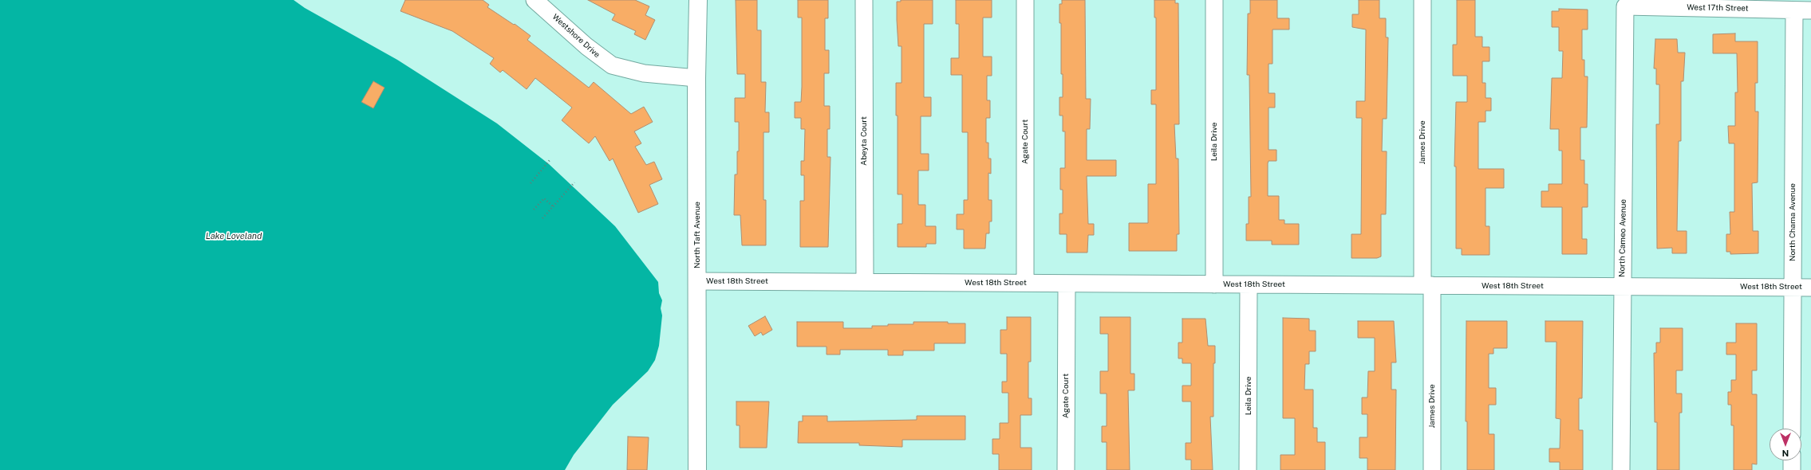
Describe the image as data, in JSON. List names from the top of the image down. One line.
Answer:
{"streets":{"main road":["North Taft Avenue"],"street":["West 17th Street","Westshore Drive","Abeyta Court","Agate Court","Leila Drive","James Drive","North Chama Avenue","North Cameo Avenue","West 18th Street"]},"crossings":[["West 17th Street","North Chama Avenue"],["West 17th Street","North Cameo Avenue"],["Westshore Drive","North Taft Avenue"],["Abeyta Court","West 18th Street"],["Agate Court","West 18th Street"],["Leila Drive","West 18th Street"],["James Drive","West 18th Street"],["North Chama Avenue","West 18th Street"],["North Taft Avenue","West 18th Street"],["North Cameo Avenue","West 18th Street"]],"water":["Lake Loveland"],"north":"bottom"}
